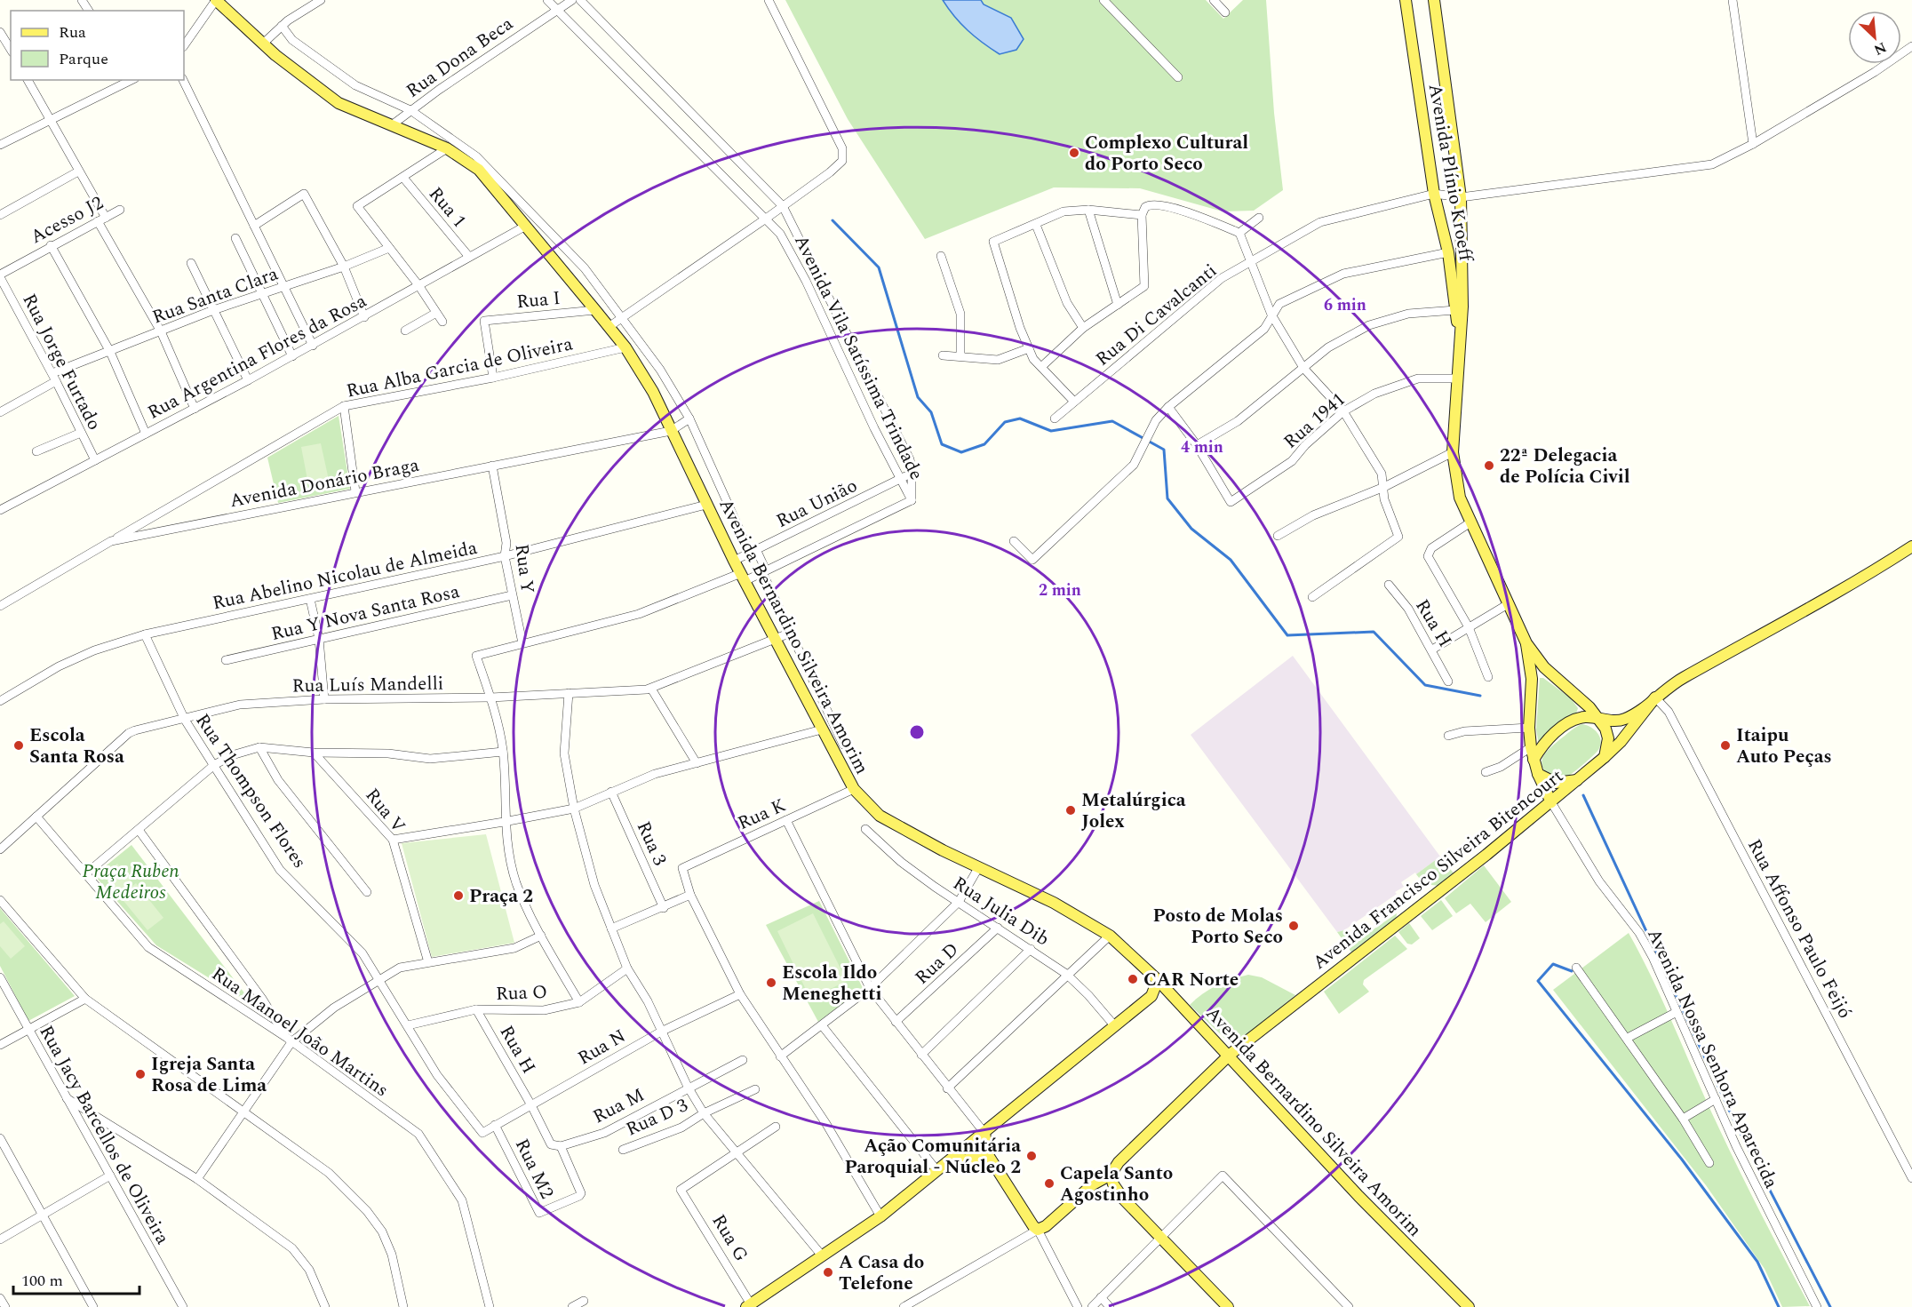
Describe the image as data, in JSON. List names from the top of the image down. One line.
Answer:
{"streets":{"main road":["Avenida Plínio Kroeff","Avenida Bernardino Silveira Amorim","Avenida Francisco Silveira Bitencourt"],"street":["Rua Dona Beca","Rua 1","Acesso J2","Rua Santa Clara","Rua I","Rua Di Cavalcanti","Rua Argentina Flores da Rosa","Avenida Vila Satíssima Trindade","Rua Jorge Furtado","Rua Alba Garcia de Oliveira","Rua 1941","Avenida Donário Braga","Rua União","Rua Y","Rua Abelino Nicolau de Almeida","Rua Y Nova Santa Rosa","Rua H","Rua Luís Mandelli","Rua Thompson Flores","Rua V","Rua K","Rua 3","Rua Julia Dib","Rua Affonso Paulo Feijó","Rua D","Rua O","Rua Manoel João Martins","Rua N","Avenida Nossa Senhora Aparecida","Rua M","Rua D 3","Rua Jacy Barcellos de Oliveira","Rua M2","Rua G"]},"crossings":[["Rua Dona Beca","Avenida Vila Satíssima Trindade"],["Rua Dona Beca","Avenida Bernardino Silveira Amorim"],["Avenida Plínio Kroeff","Rua Di Cavalcanti"],["Avenida Plínio Kroeff","Rua 1941"],["Avenida Plínio Kroeff","Avenida Francisco Silveira Bitencourt"],["Avenida Plínio Kroeff","Avenida Nossa Senhora Aparecida"],["Rua 1","Rua Argentina Flores da Rosa"],["Acesso J2","Rua Jorge Furtado"],["Rua Santa Clara","Rua Jorge Furtado"],["Rua I","Rua Alba Garcia de Oliveira"],["Rua I","Avenida Bernardino Silveira Amorim"],["Rua Argentina Flores da Rosa","Rua Jorge Furtado"],["Rua Argentina Flores da Rosa","Avenida Bernardino Silveira Amorim"],["Avenida Vila Satíssima Trindade","Rua União"],["Rua Alba Garcia de Oliveira","Avenida Donário Braga"],["Rua Alba Garcia de Oliveira","Avenida Bernardino Silveira Amorim"],["Avenida Donário Braga","Rua Y"],["Avenida Donário Braga","Avenida Bernardino Silveira Amorim"],["Rua União","Rua Y"],["Rua União","Avenida Bernardino Silveira Amorim"],["Rua União","Rua Luís Mandelli"],["Rua Y","Rua Abelino Nicolau de Almeida"],["Rua Y","Rua Y Nova Santa Rosa"],["Rua Abelino Nicolau de Almeida","Avenida Bernardino Silveira Amorim"],["Rua Abelino Nicolau de Almeida","Rua Thompson Flores"],["Rua H","Rua O"],["Rua H","Rua N"],["Avenida Bernardino Silveira Amorim","Rua Luís Mandelli"],["Avenida Bernardino Silveira Amorim","Rua K"],["Avenida Bernardino Silveira Amorim","Avenida Francisco Silveira Bitencourt"],["Rua Luís Mandelli","Rua Thompson Flores"],["Rua Luís Mandelli","Rua Manoel João Martins"],["Rua Thompson Flores","Rua O"],["Rua Thompson Flores","Rua N"],["Avenida Francisco Silveira Bitencourt","Rua Affonso Paulo Feijó"],["Avenida Francisco Silveira Bitencourt","Avenida Nossa Senhora Aparecida"],["Rua Julia Dib","Rua D"],["Rua N","Rua M2"],["Rua M","Rua M2"]],"parks":["Praça Ruben Medeiros"],"places":["Complexo Cultural do Porto Seco","22ª Delegacia de Polícia Civil","Escola Santa Rosa","Itaipu Auto Peças","Metalúrgica Jolex","Praça 2","Posto de Molas Porto Seco","CAR Norte","Escola Ildo Meneghetti","Igreja Santa Rosa de Lima","Ação Comunitária Paroquial - Núcleo 2","Capela Santo Agostinho","A Casa do Telefone"],"legend":["Rua","Parque"],"scale_bar":"100 m","north":"bottom right","rings":["6 min","4 min","2 min"]}
